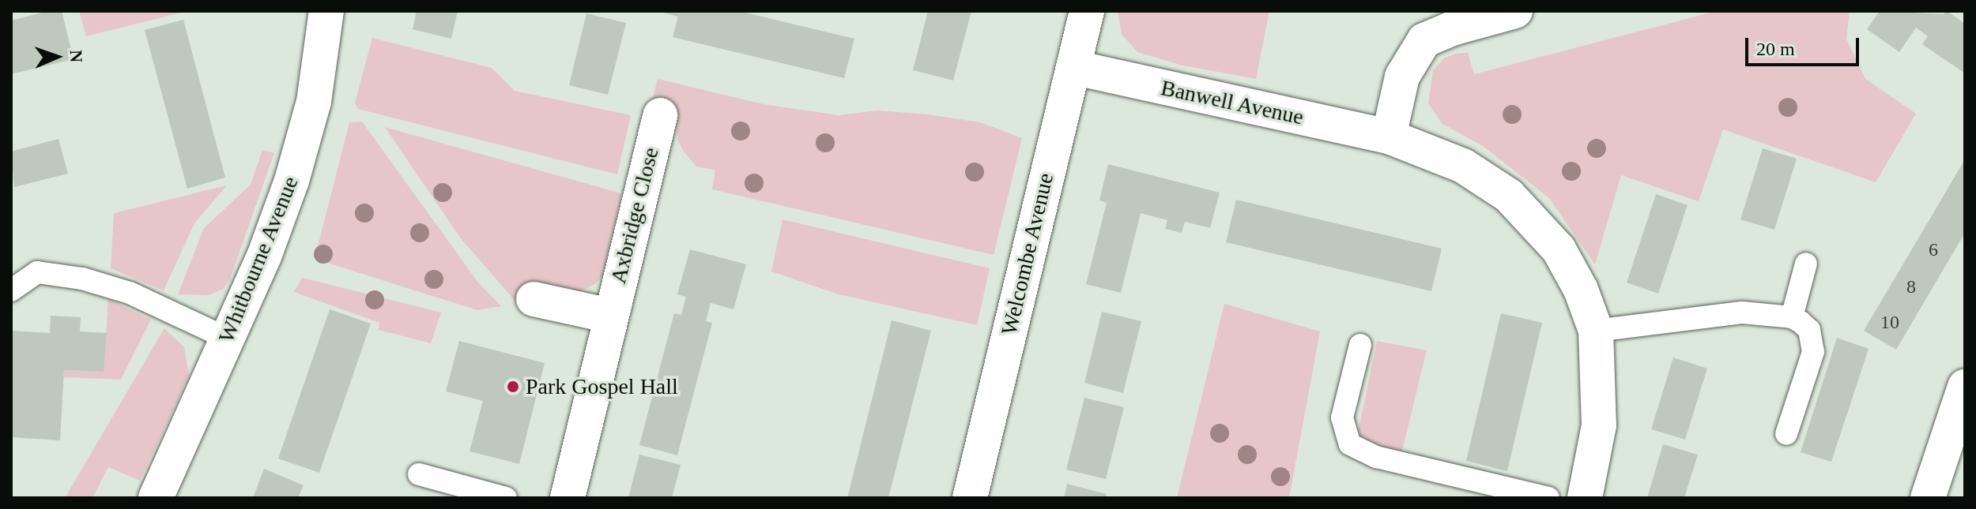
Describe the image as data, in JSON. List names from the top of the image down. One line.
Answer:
{"streets":{"street":["Banwell Avenue","Axbridge Close","Welcombe Avenue","Whitbourne Avenue"]},"crossings":[["Banwell Avenue","Welcombe Avenue"]],"places":["Park Gospel Hall"],"house_numbers":["6","8","10"],"scale_bar":"20 m","north":"right"}
